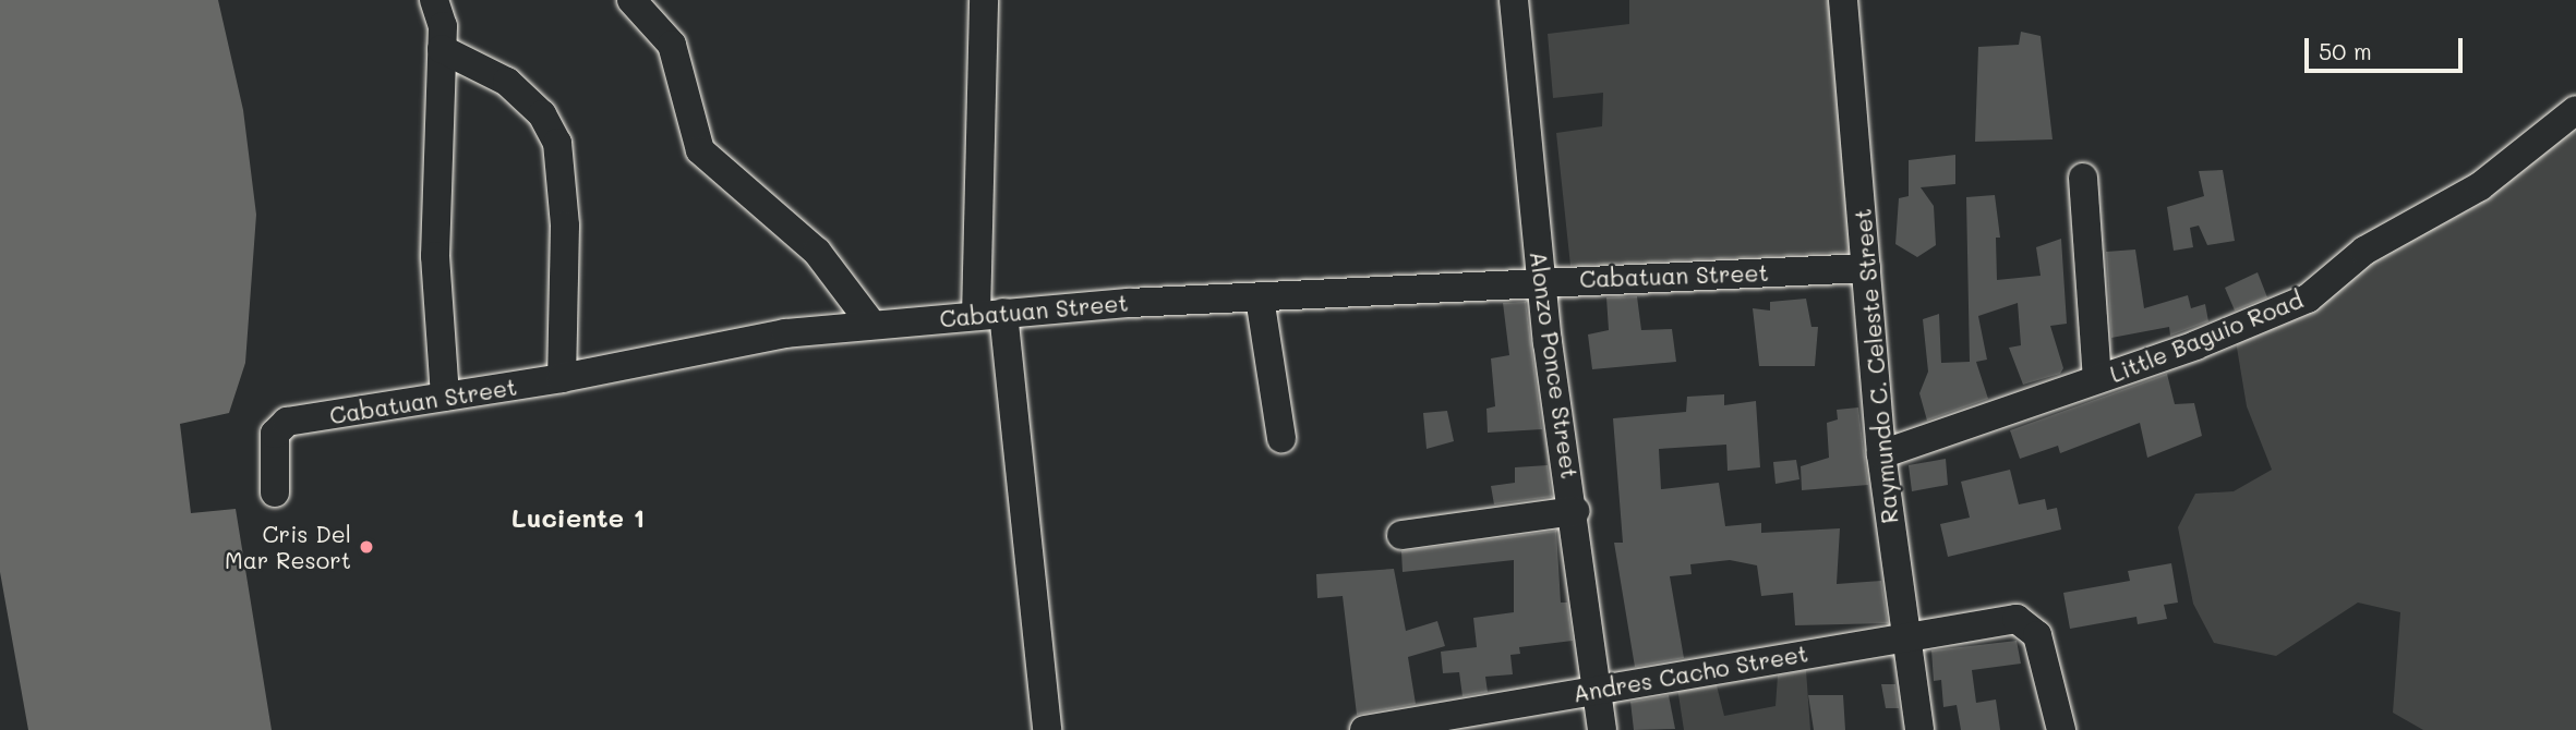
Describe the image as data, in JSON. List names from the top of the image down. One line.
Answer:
{"streets":{"street":["Cabatuan Street","Little Baguio Road","Alonzo Ponce Street","Raymundo C. Celeste Street","Andres Cacho Street"]},"crossings":[["Cabatuan Street","Alonzo Ponce Street"],["Cabatuan Street","Raymundo C. Celeste Street"],["Little Baguio Road","Raymundo C. Celeste Street"],["Alonzo Ponce Street","Andres Cacho Street"],["Raymundo C. Celeste Street","Andres Cacho Street"]],"districts":["Luciente 1"],"places":["Cris Del Mar Resort"],"scale_bar":"50 m"}
